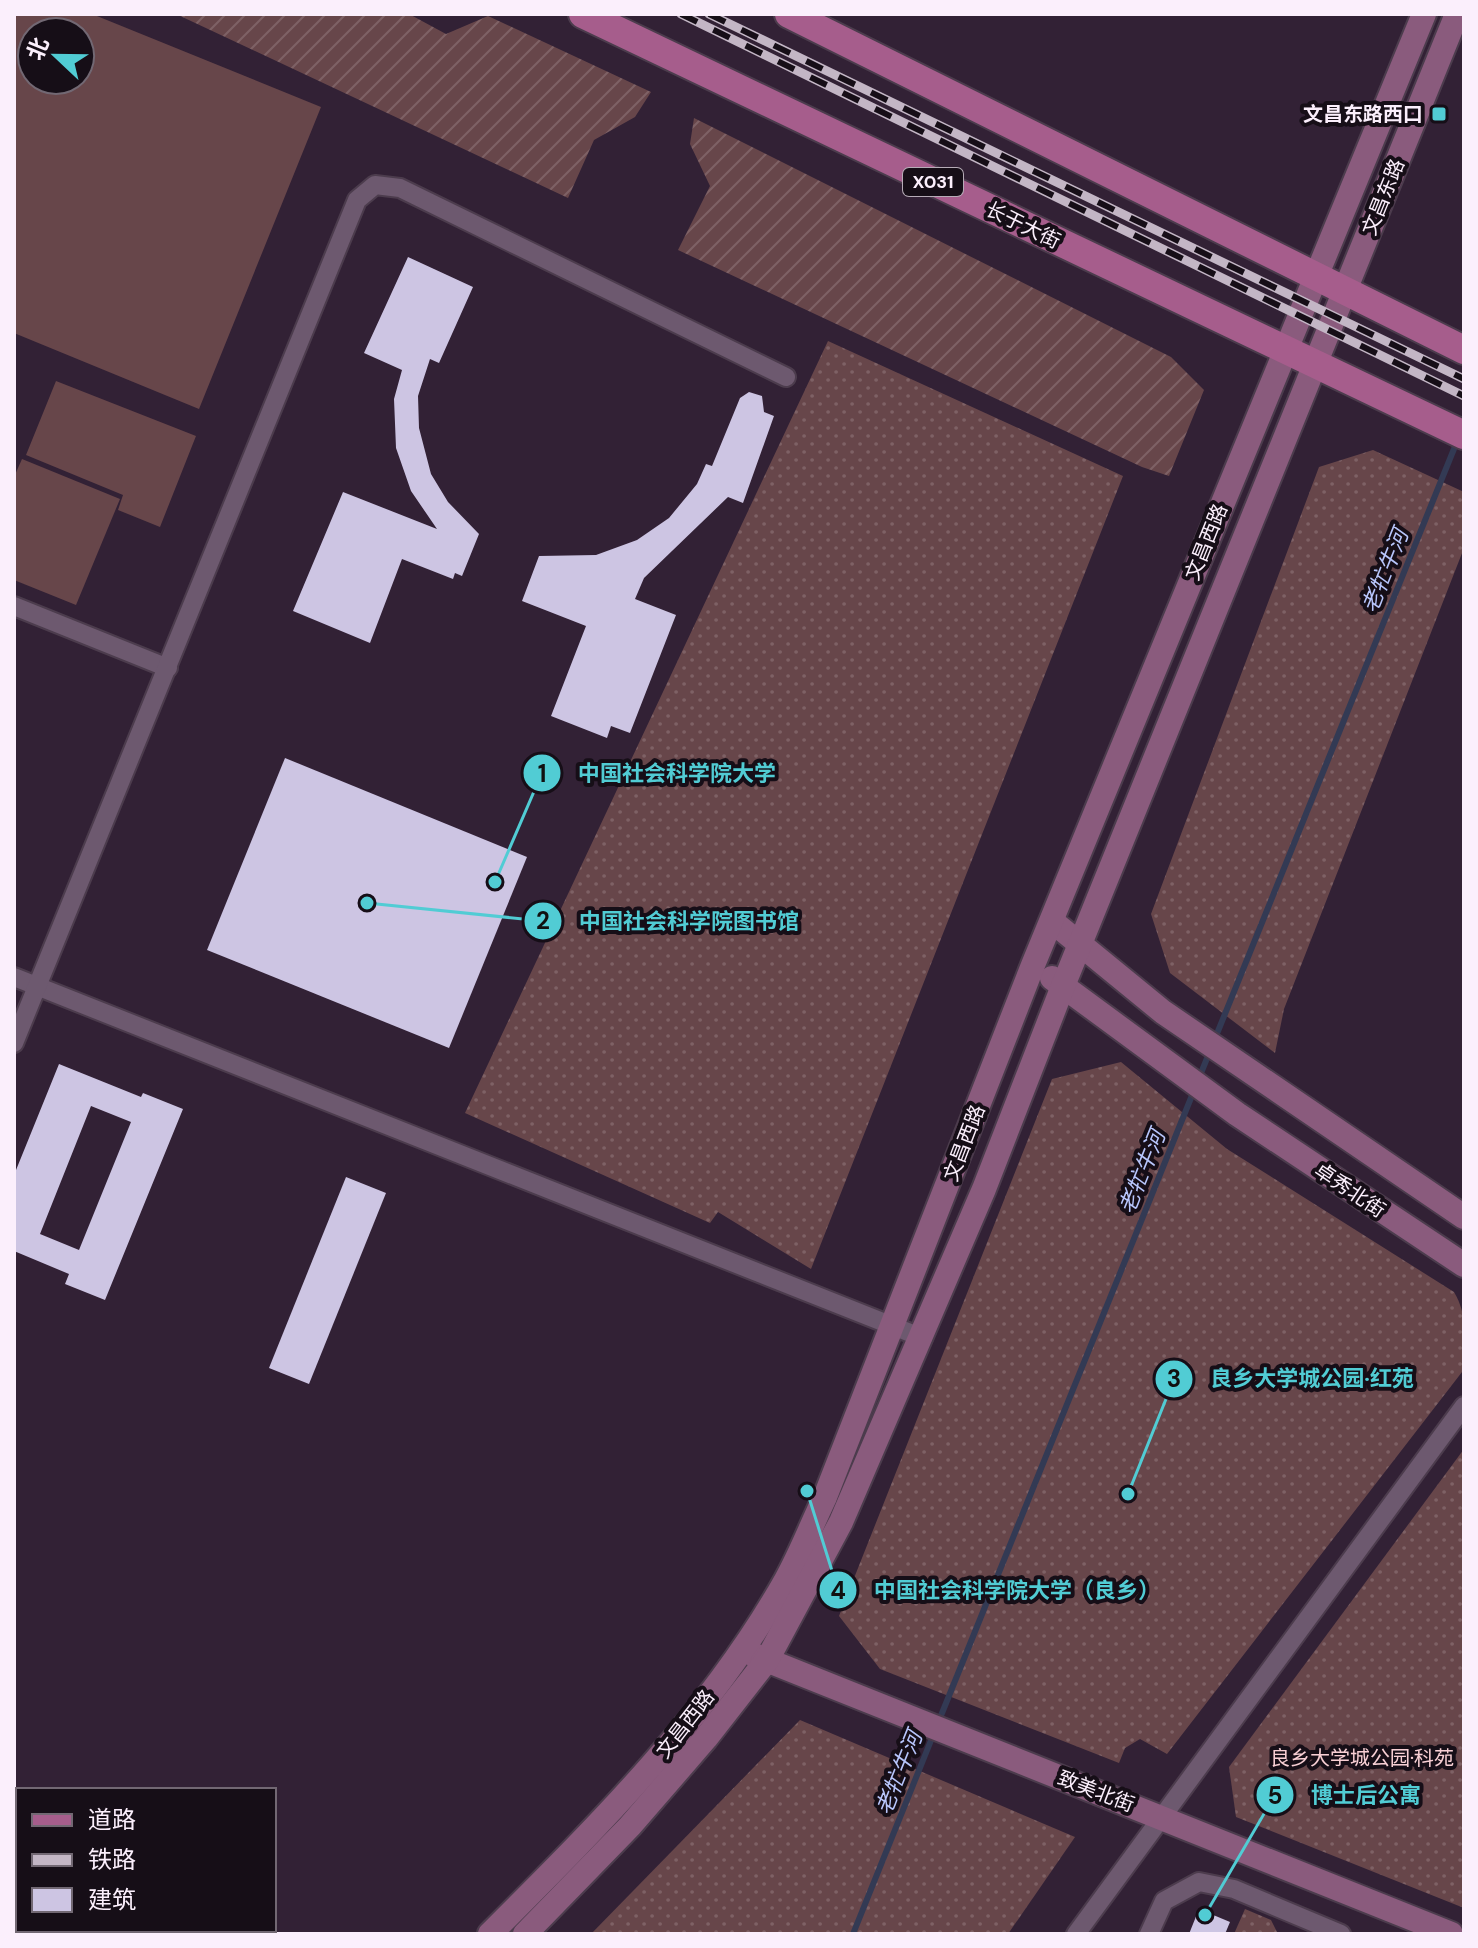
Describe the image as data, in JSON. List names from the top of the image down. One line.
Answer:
{"streets":{"main road":["X031","文昌东路","长于大街","文昌西路","卓秀北街","致美北街"]},"crossings":[["文昌东路","文昌西路"],["长于大街","文昌西路"],["文昌西路","卓秀北街"],["文昌西路","致美北街"]],"water":["老牤牛河"],"parks":["良乡大学城公园·科苑"],"places":{"transit":["文昌东路西口"],"other":["中国社会科学院大学","中国社会科学院图书馆","中国社会科学院大学（良乡）","良乡大学城公园·红苑","博士后公寓"]},"legend":["道路","铁路","建筑"],"north":"left"}
